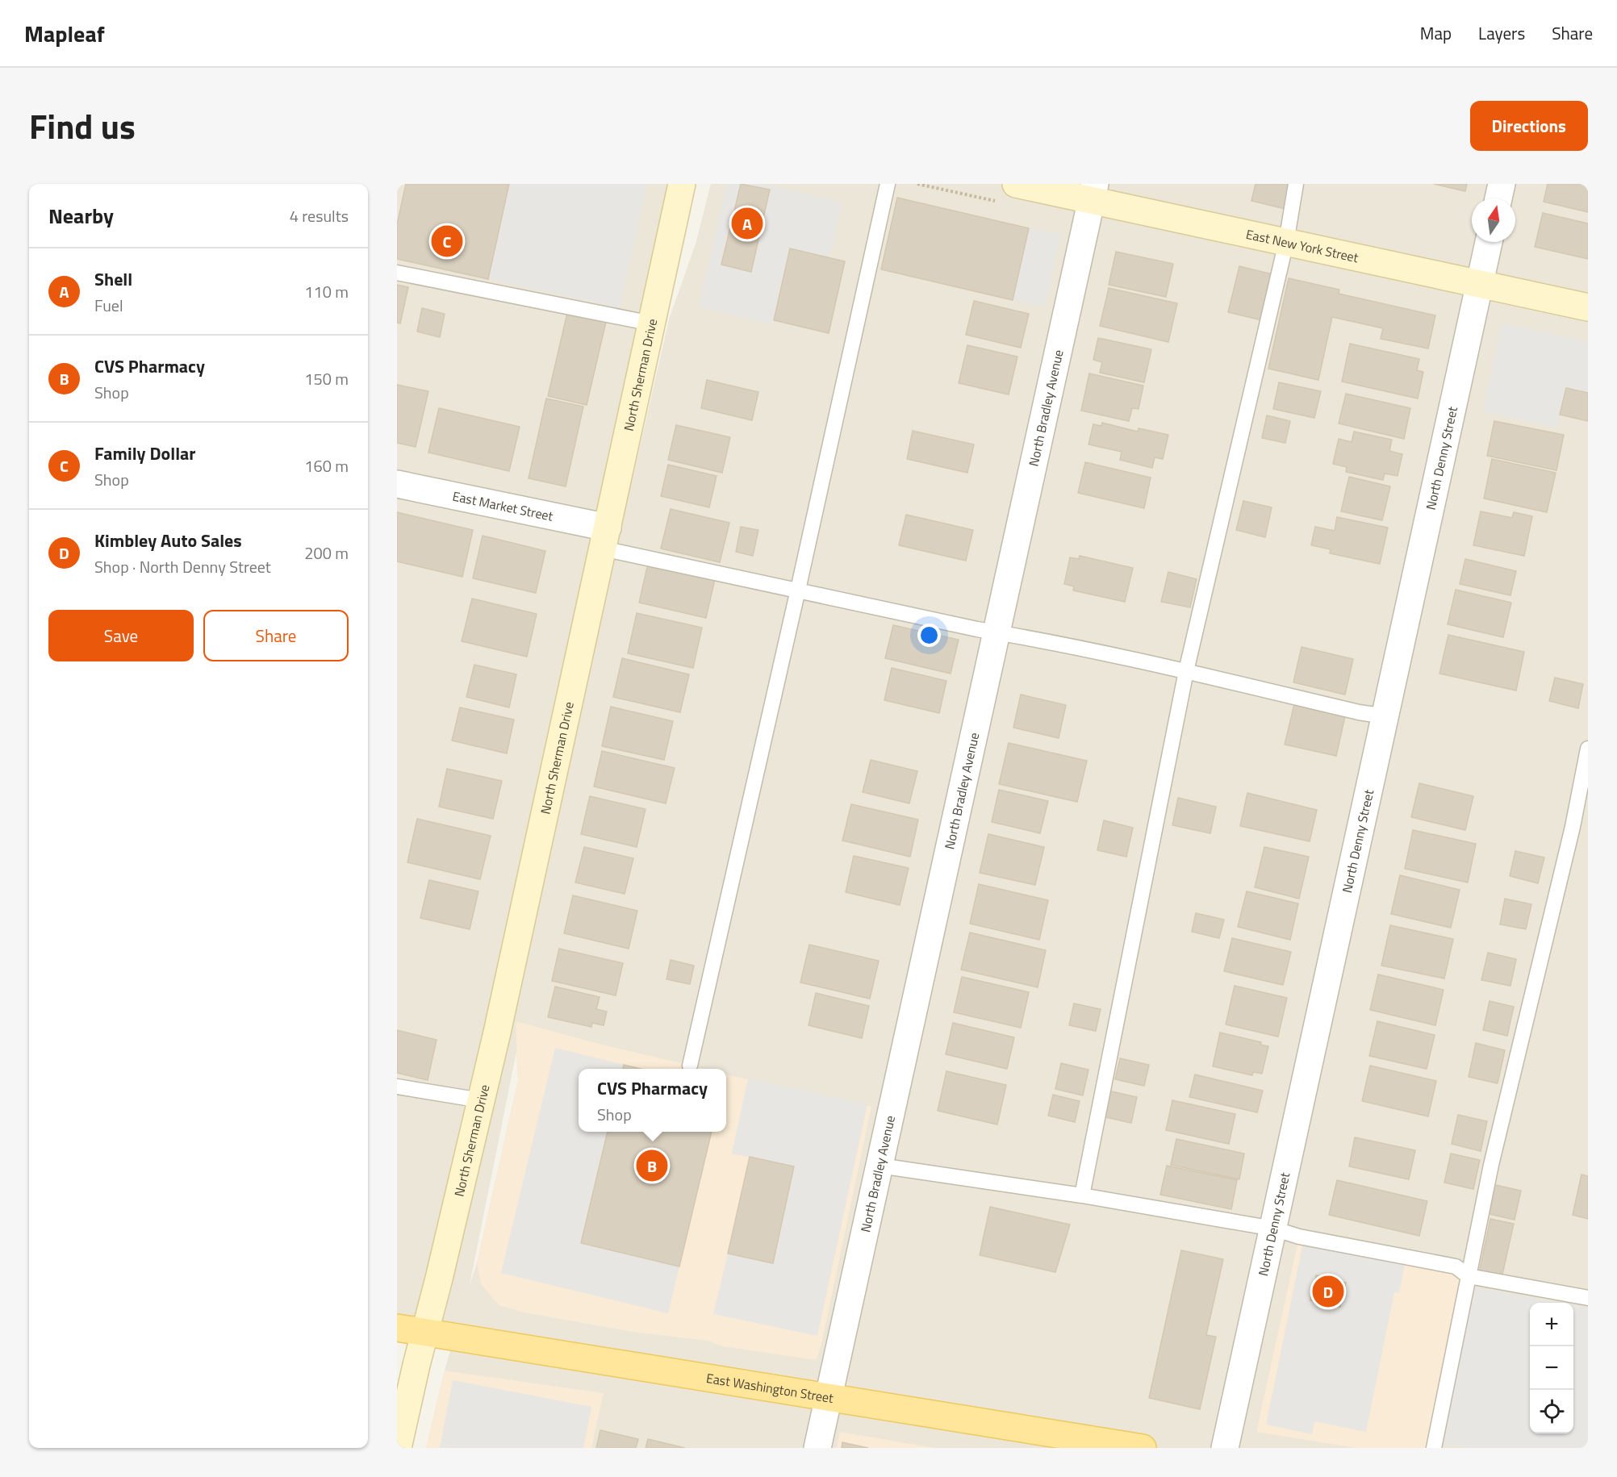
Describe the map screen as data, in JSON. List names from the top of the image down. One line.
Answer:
{"streets":{"main road":["East New York Street","North Sherman Drive","East Washington Street"],"street":["North Bradley Avenue","North Denny Street","East Market Street"]},"crossings":[["East New York Street","North Bradley Avenue"],["East New York Street","North Denny Street"],["North Sherman Drive","East Market Street"],["North Sherman Drive","East Washington Street"],["North Bradley Avenue","East Washington Street"]],"north":"top","page":{"header":"Mapleaf","nav":["Map","Layers","Share"],"title":"Find us","buttons":["Directions",["Save","Share"]],"heading":["Nearby","4 results"],"pins":["A","C","B","D"],"list":[{"mark":"A","name":"Shell","note":"Fuel","value":"110 m"},{"mark":"B","name":"CVS Pharmacy","note":"Shop","value":"150 m"},{"mark":"C","name":"Family Dollar","note":"Shop","value":"160 m"},{"mark":"D","name":"Kimbley Auto Sales","note":"Shop · North Denny Street","value":"200 m"}],"popup":["CVS Pharmacy","Shop"],"map_buttons":["+","−"]}}
